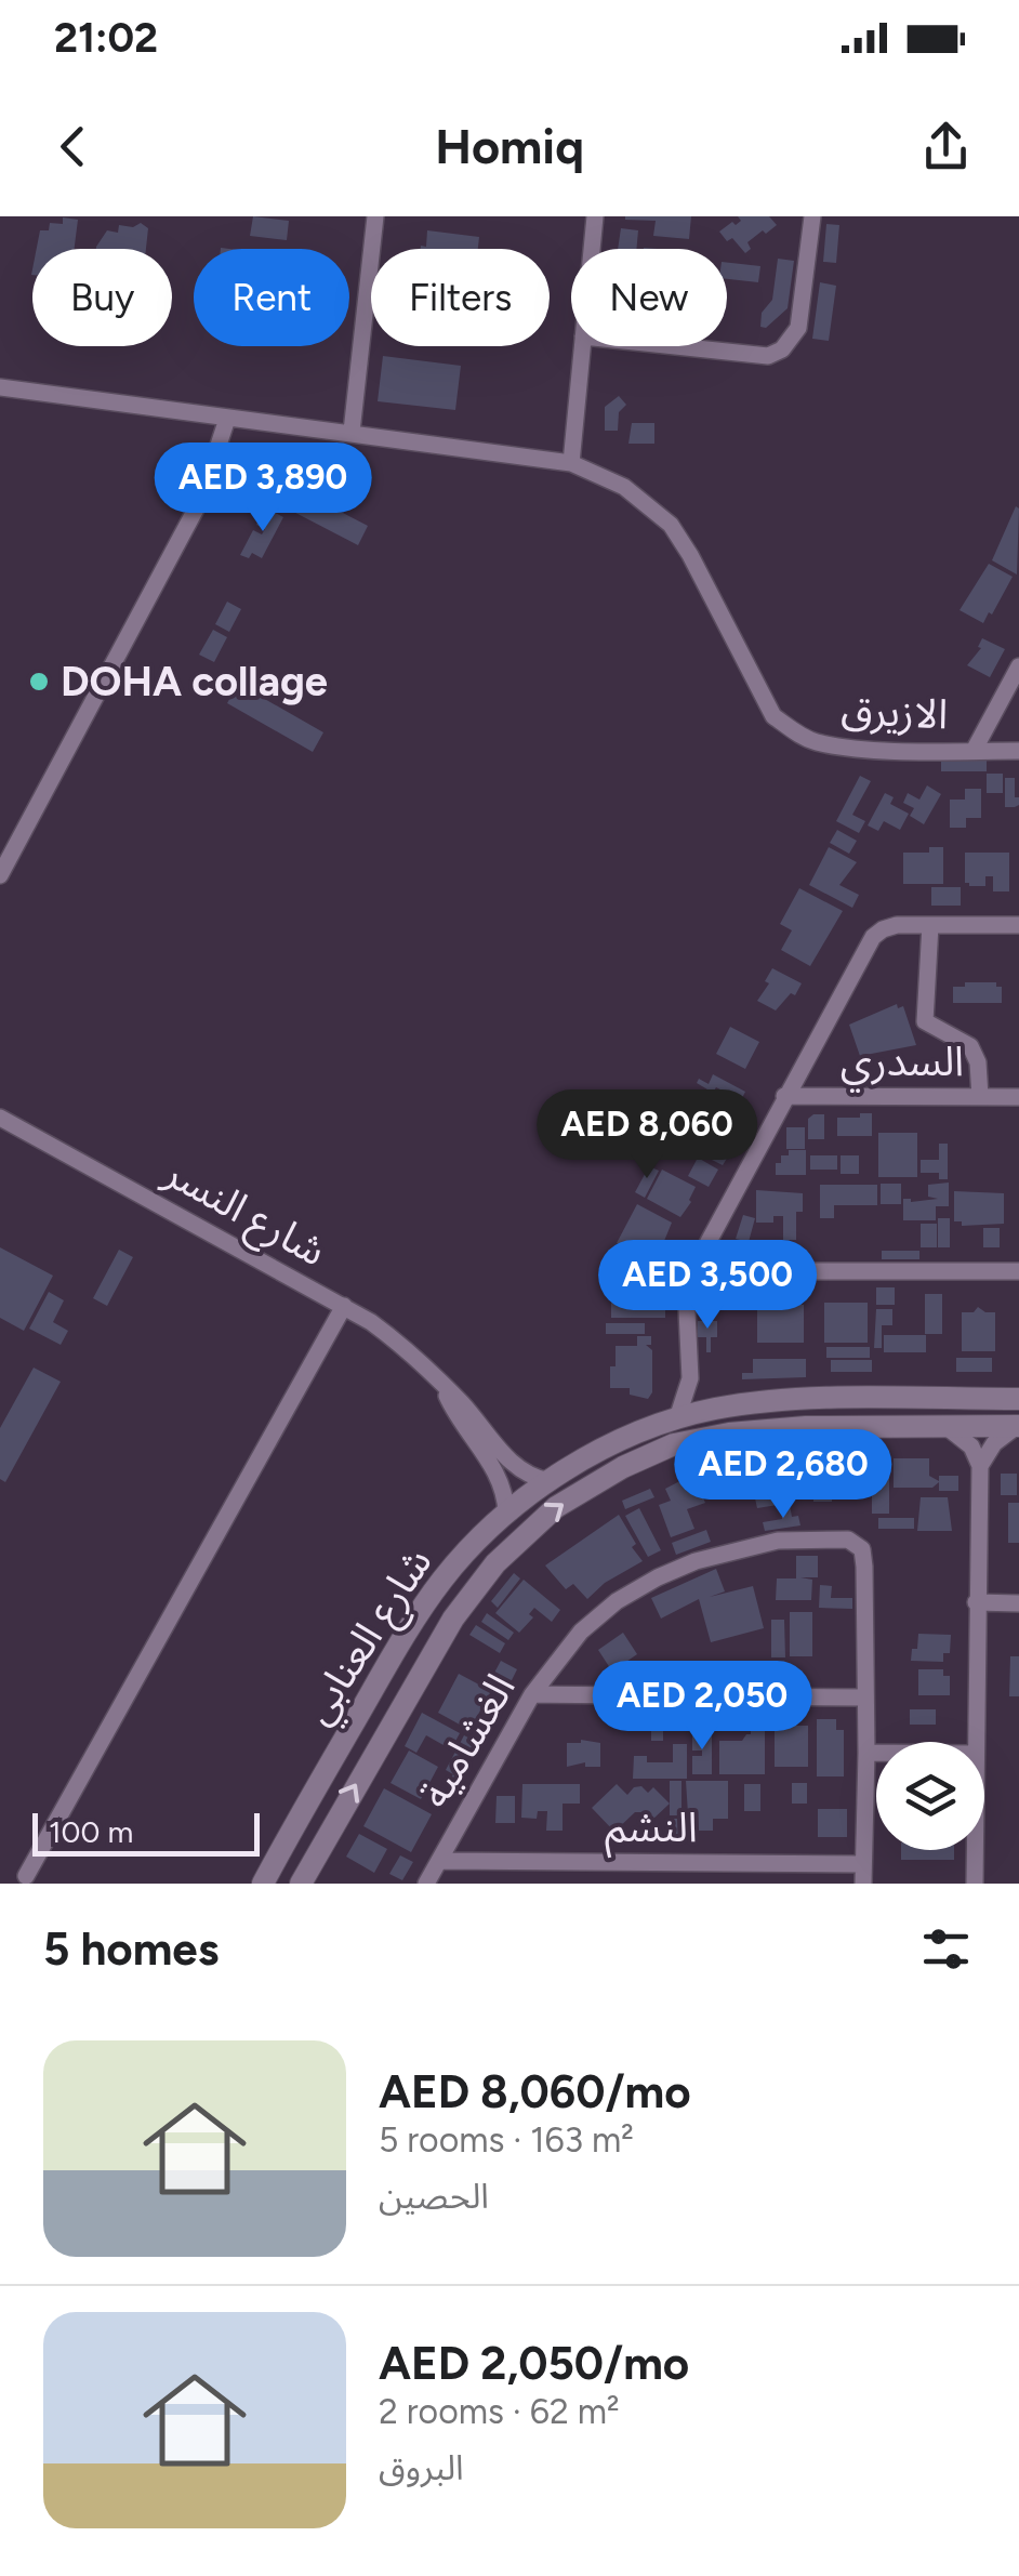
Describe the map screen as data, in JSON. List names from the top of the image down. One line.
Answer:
{"streets":{"street":["الازيرق","السدري","شارع النسر","شارع العنابي","الغشامية","النشم"]},"crossings":[["شارع النسر","شارع العنابي"],["الغشامية","النشم"]],"places":["DOHA collage"],"scale_bar":"100 m","page":{"status":"21:02","header":"Homiq","chip":["Buy","Rent","Filters","New"],"price":["AED 3,890","AED 8,060","AED 3,500","AED 2,680","AED 2,050"],"scale":"100 m","heading":"5 homes","list":[{"name":"AED 8,060/mo","note":"5 rooms · 163 m² · الحصين"},{"name":"AED 2,050/mo","note":"2 rooms · 62 m² · البروق"}]}}
